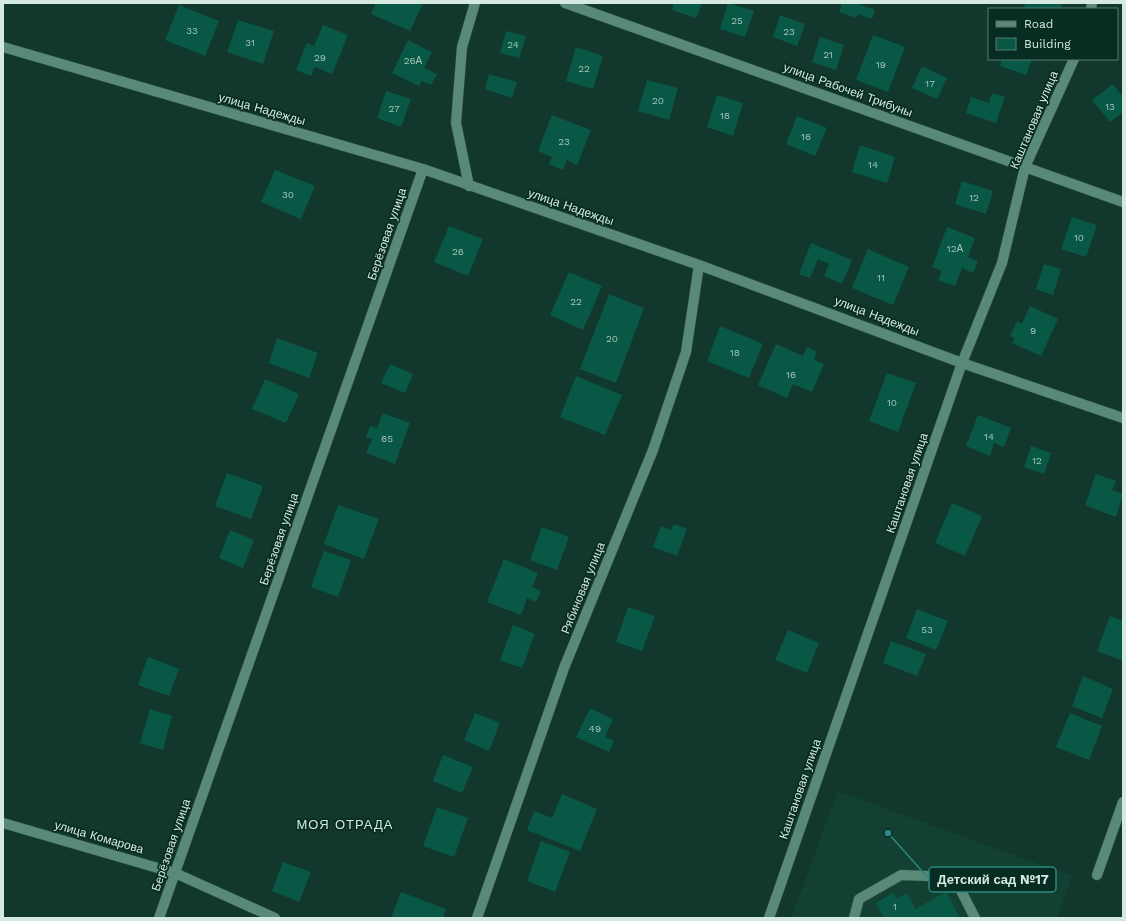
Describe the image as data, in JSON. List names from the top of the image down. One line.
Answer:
{"streets":{"street":["улица Рабочей Трибуны","улица Надежды","Каштановая улица","Берёзовая улица","Рябиновая улица","улица Комарова"]},"crossings":[["улица Рабочей Трибуны","Каштановая улица"],["улица Надежды","Каштановая улица"],["улица Надежды","Берёзовая улица"],["улица Надежды","Рябиновая улица"],["Берёзовая улица","улица Комарова"]],"districts":["МОЯ ОТРАДА"],"places":["Детский сад №17"],"house_numbers":["25","33","23","31","24","21","29","26А","19","22","17","20","13","27","18","16","23","14","30","12","10","12А","26","11","22","9","20","18","16","10","14","65","12","53","49","1"],"legend":["Road","Building"]}
